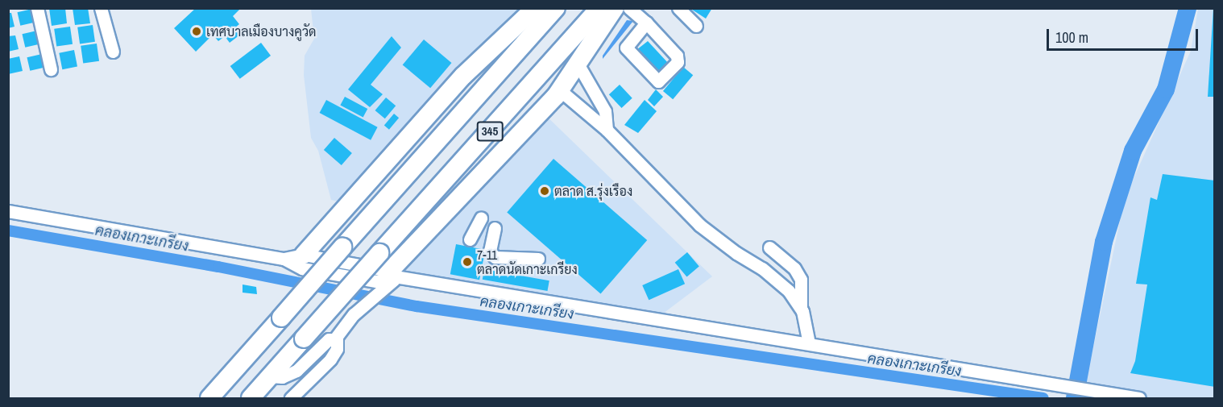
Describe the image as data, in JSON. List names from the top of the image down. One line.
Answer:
{"streets":{"main road":["345"]},"water":["คลองเกาะเกรียง"],"places":["เทศบาลเมืองบางคูวัด","ตลาด ส.รุ่งเรือง","7-11 ตลาดนัดเกาะเกรียง"],"scale_bar":"100 m"}
